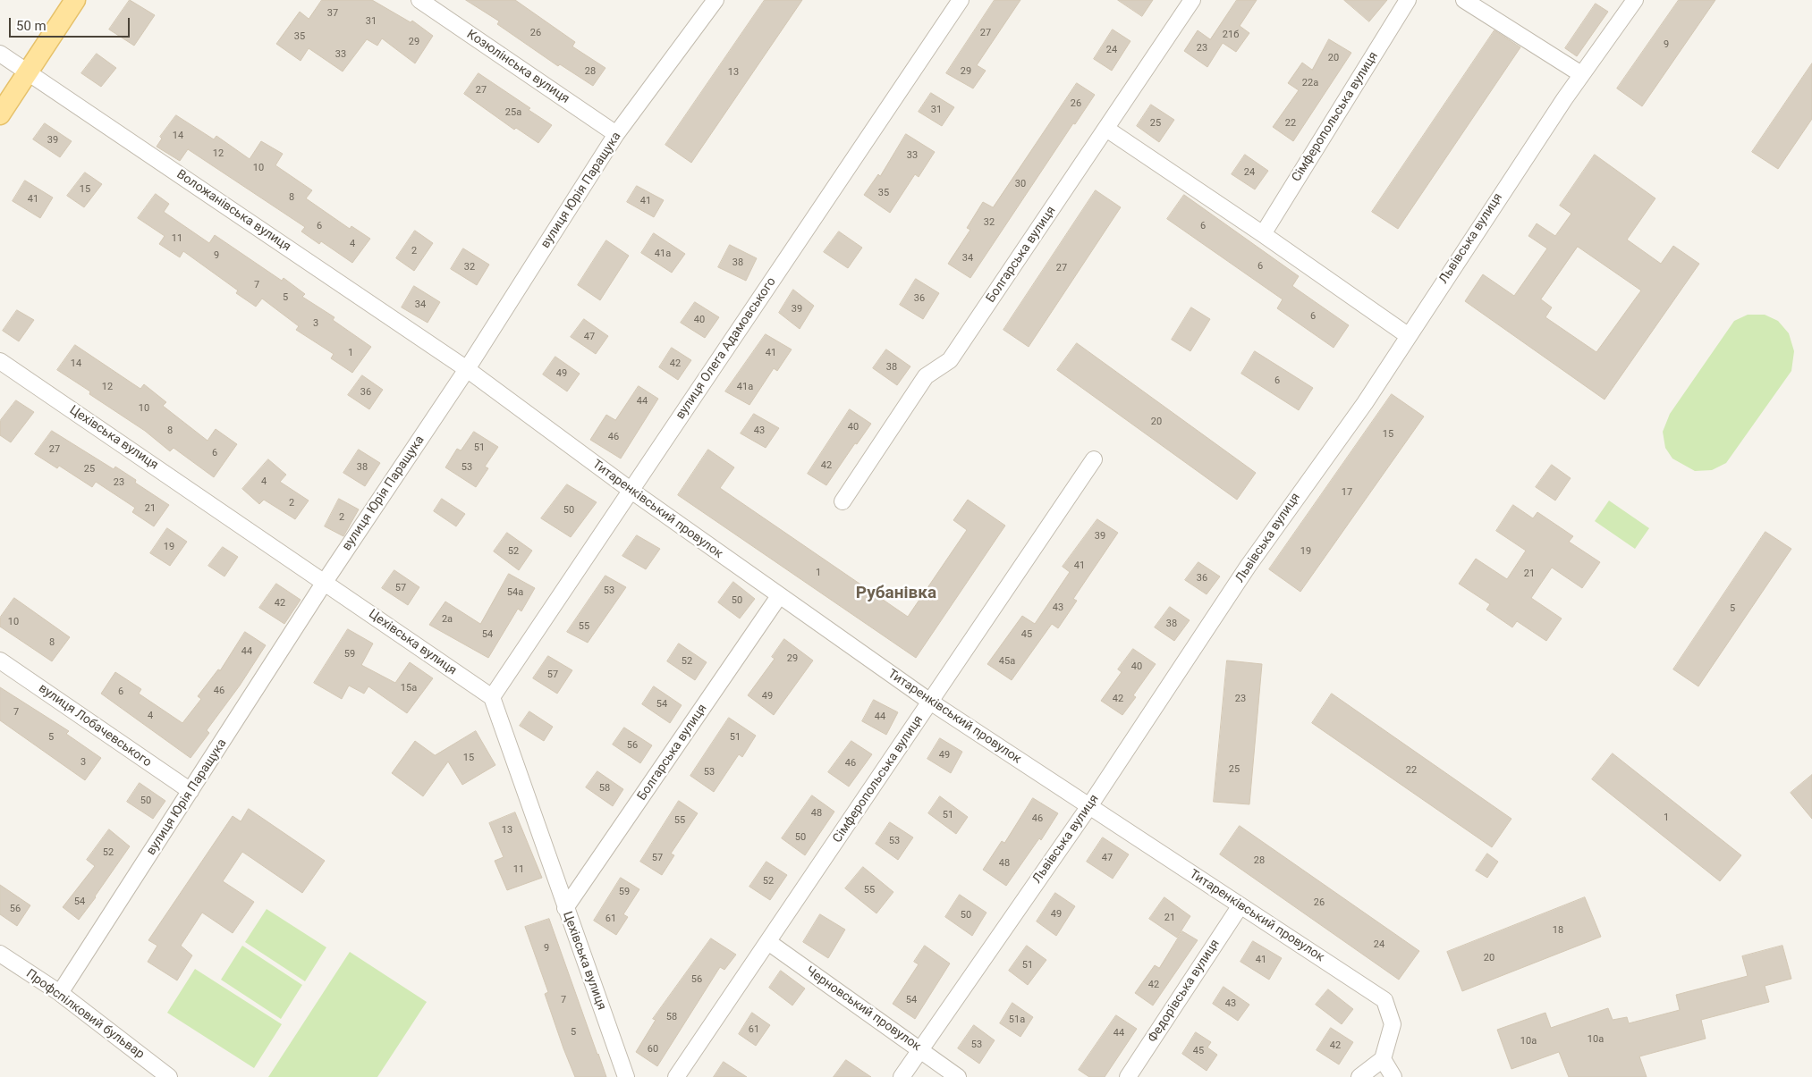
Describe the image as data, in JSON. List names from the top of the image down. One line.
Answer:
{"streets":{"street":["Козюлінська вулиця","Сімферопольська вулиця","вулиця Юрія Паращука","Воложанівська вулиця","Львівська вулиця","Болгарська вулиця","вулиця Олега Адамовського","Цехівська вулиця","Титаренківський провулок","вулиця Лобачевського","Федорівська вулиця","Черновський провулок","Профспілковий бульвар"]},"crossings":[["Козюлінська вулиця","вулиця Юрія Паращука"],["Сімферопольська вулиця","Титаренківський провулок"],["Сімферопольська вулиця","Черновський провулок"],["вулиця Юрія Паращука","Воложанівська вулиця"],["вулиця Юрія Паращука","Цехівська вулиця"],["вулиця Юрія Паращука","Титаренківський провулок"],["вулиця Юрія Паращука","вулиця Лобачевського"],["вулиця Юрія Паращука","Профспілковий бульвар"],["Воложанівська вулиця","Титаренківський провулок"],["Львівська вулиця","Титаренківський провулок"],["Львівська вулиця","Черновський провулок"],["Болгарська вулиця","Цехівська вулиця"],["Болгарська вулиця","Титаренківський провулок"],["вулиця Олега Адамовського","Цехівська вулиця"],["вулиця Олега Адамовського","Титаренківський провулок"],["Титаренківський провулок","Федорівська вулиця"]],"districts":["Рубанівка"],"house_numbers":["37","31","26","27","21б","35","29","9","23","24","33","20","28","29","13","22а","27","26","31","25а","25","22","14","39","12","33","10","24","30","15","35","8","41","41","32","6","6","11","4","2","41а","9","34","38","6","32","27","7","5","36","34","39","6","40","3","47","1","41","14","42","38","49","6","12","41а","36","44","10","20","40","8","43","15","46","51","27","6","42","38","53","25","4","23","17","2","21","50","2","39","19","52","19","41","1","21","36","57","53","54а","50","42","43","5","2а","10","38","55","54","45","8","44","59","29","52","45а","40","57","15а","46","6","49","42","23","54","7","4","44","5","51","56","49","15","3","46","25","22","53","58","50","48","51","1","46","55","13","50","53","52","57","47","28","48","11","52","55","59","54","26","56","49","50","21","61","18","24","9","20","41","51","56","42","7","54","43","58","51а","61","5","44","10а","10а","53","42","60","45"],"scale_bar":"50 m"}
